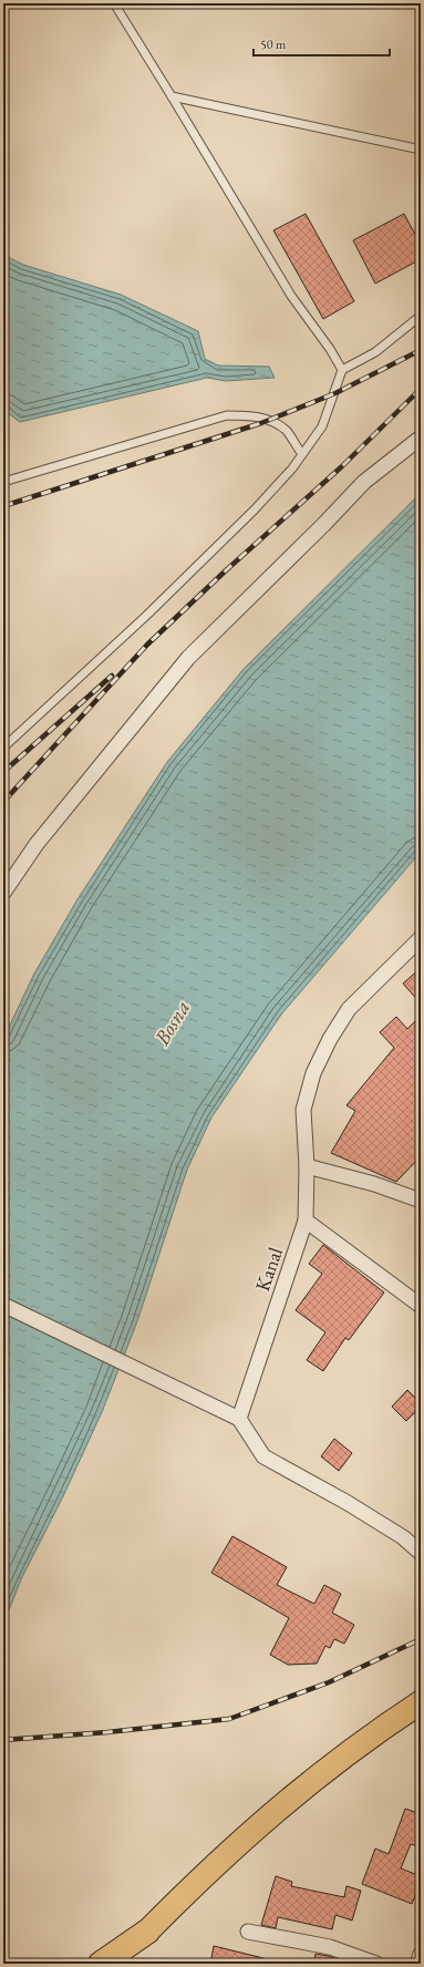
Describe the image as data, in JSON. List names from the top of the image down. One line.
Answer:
{"streets":{"street":["Kanal"]},"water":["Bosna"],"scale_bar":"50 m"}
